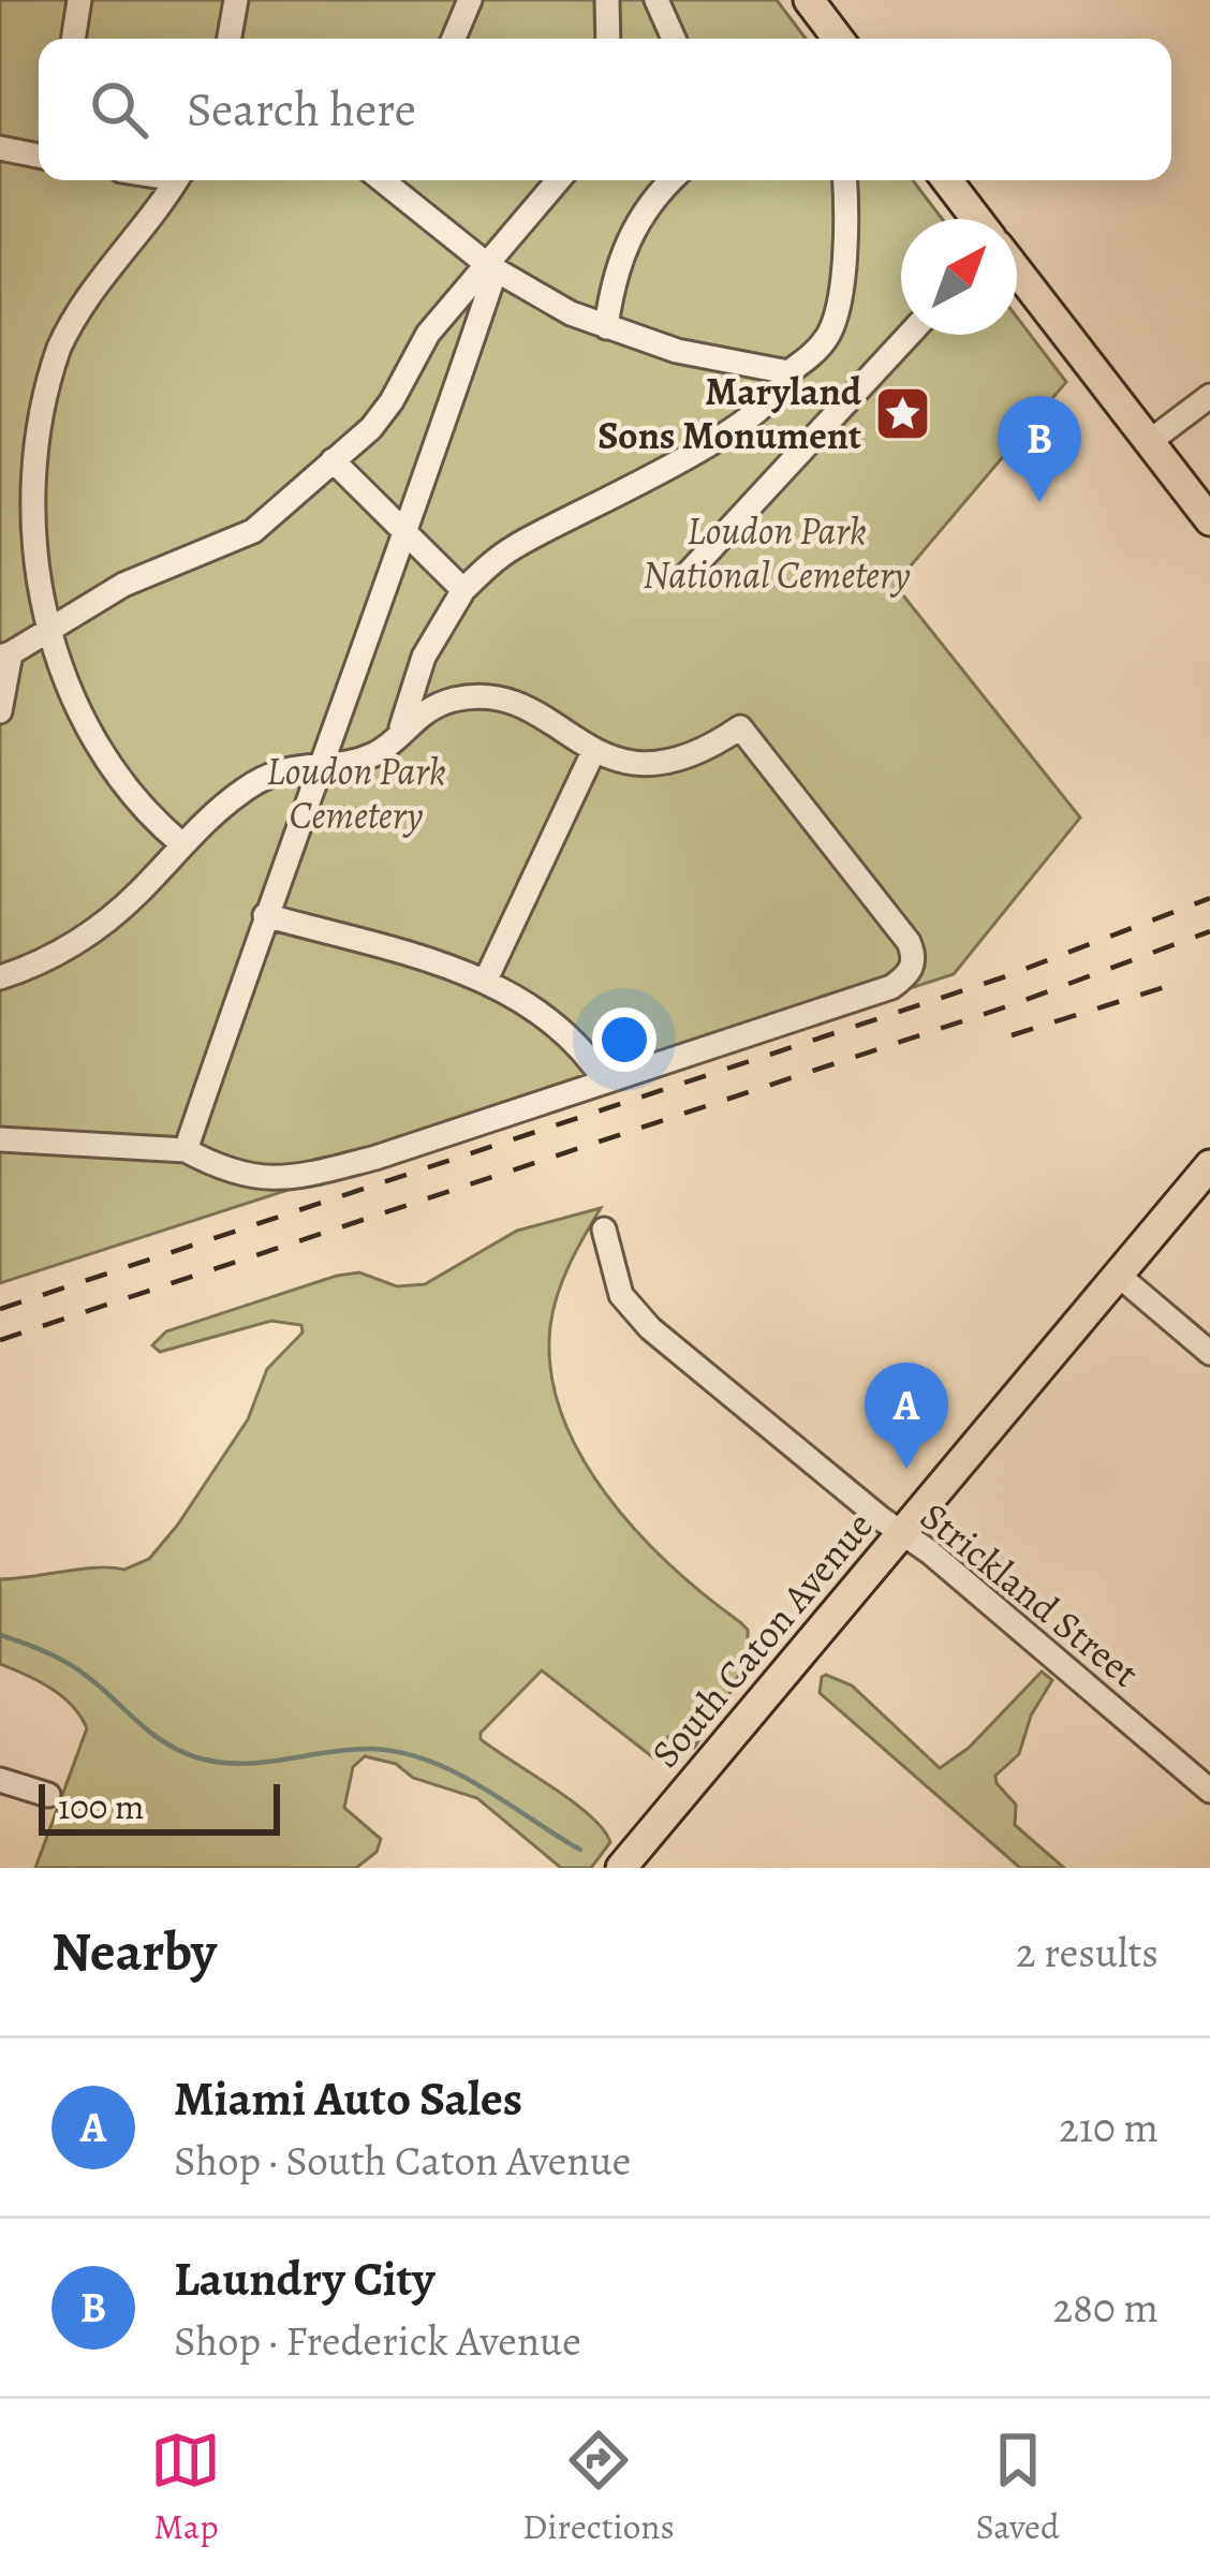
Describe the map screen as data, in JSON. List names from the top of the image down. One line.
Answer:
{"streets":{"main road":["South Caton Avenue"],"street":["Strickland Street"]},"crossings":[["Strickland Street","South Caton Avenue"]],"parks":["Loudon Park National Cemetery","Loudon Park Cemetery"],"places":{"place":["Maryland Sons Monument"]},"scale_bar":"100 m","north":"top right","page":{"search":"Search here","pins":["B","A"],"scale":"100 m","heading":["Nearby","2 results"],"list":[{"mark":"A","name":"Miami Auto Sales","note":"Shop · South Caton Avenue","value":"210 m"},{"mark":"B","name":"Laundry City","note":"Shop · Frederick Avenue","value":"280 m"}],"nav":["Map","Directions","Saved"]}}
